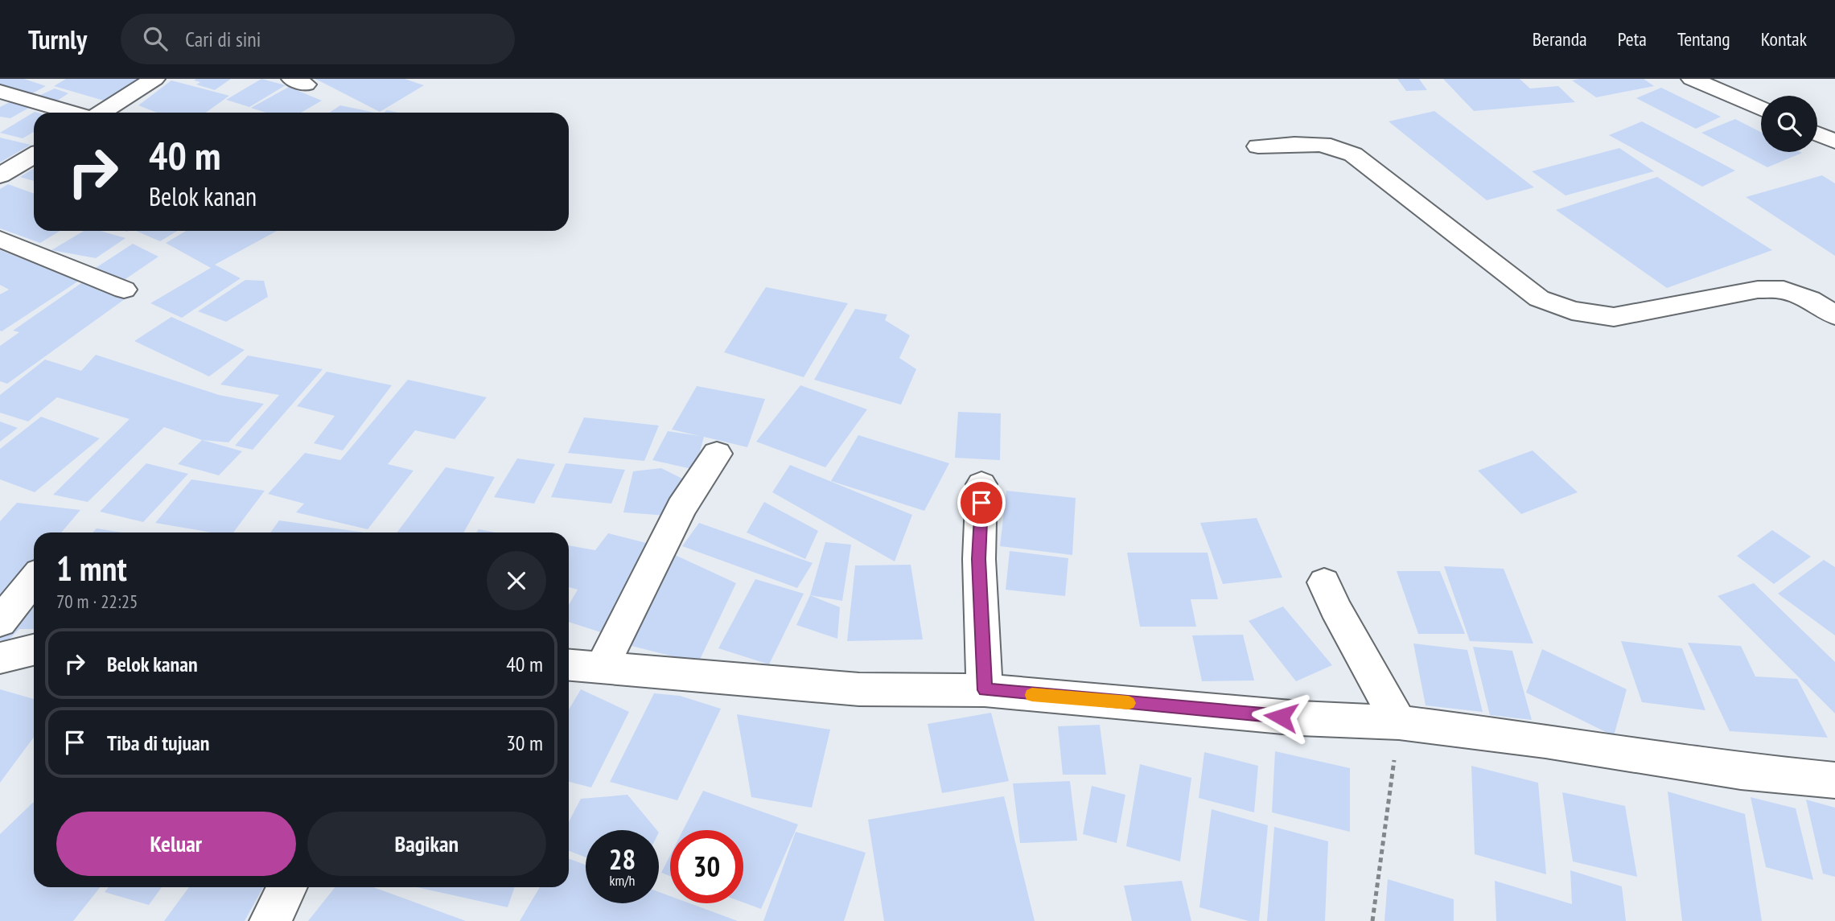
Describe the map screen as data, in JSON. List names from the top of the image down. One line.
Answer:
{"page":{"header":"Turnly","search":"Cari di sini","nav":["Beranda","Peta","Tentang","Kontak"],"turn":["40 m","Belok kanan"],"heading":["1 mnt","70 m · 22:25"],"list":[{"name":"Belok kanan","value":"40 m"},{"name":"Tiba di tujuan","value":"30 m"}],"buttons":["Keluar","Bagikan"],"speed":"28 km/h","limit":"30"}}
